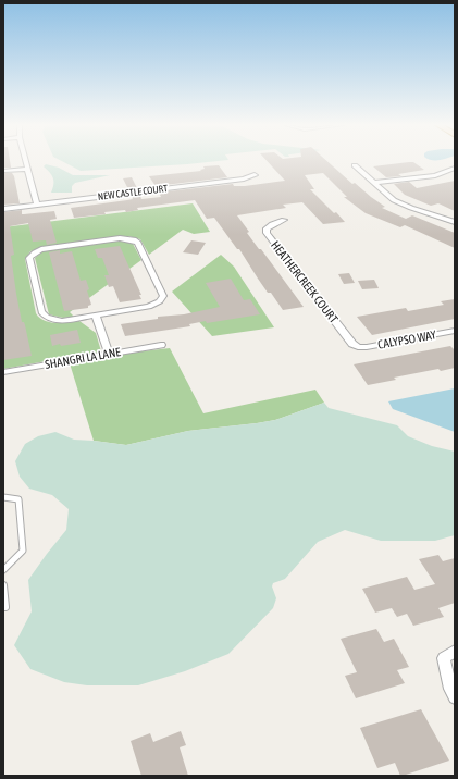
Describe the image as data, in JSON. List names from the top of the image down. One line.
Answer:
{"streets":{"street":["NEW CASTLE COURT","HEATHERCREEK COURT","CALYPSO WAY","SHANGRI LA LANE"]},"crossings":[["HEATHERCREEK COURT","CALYPSO WAY"]]}
